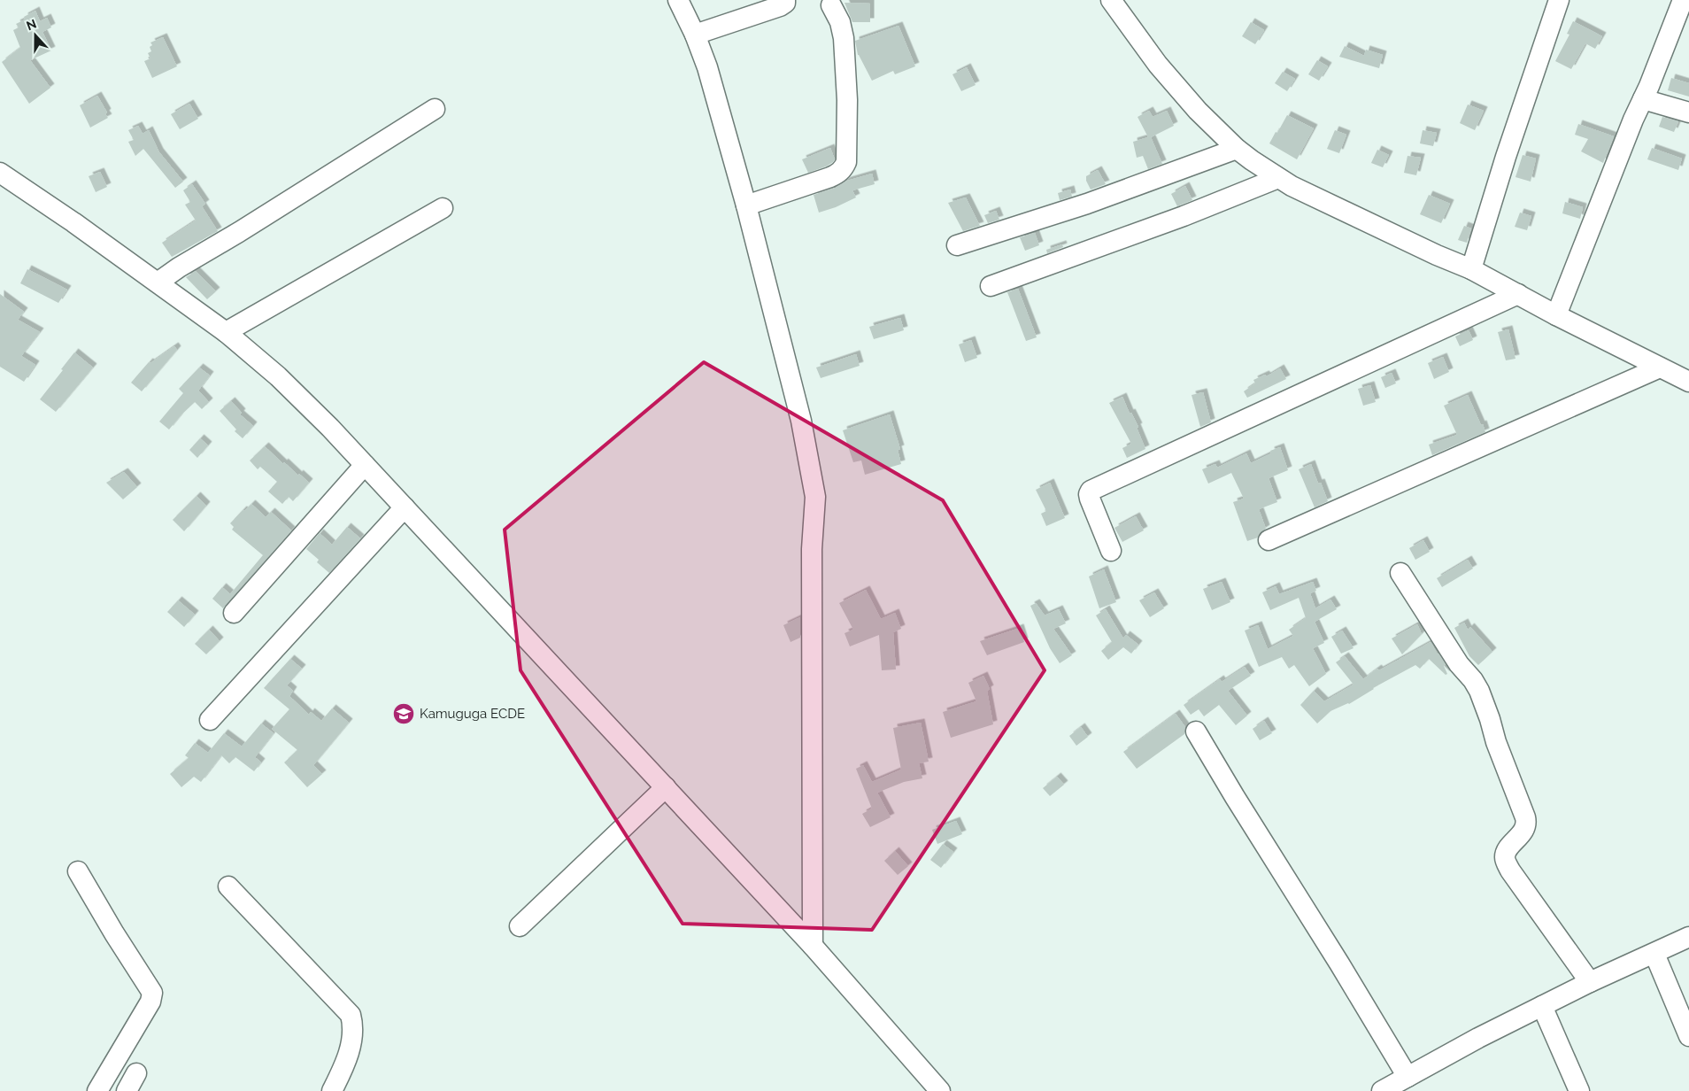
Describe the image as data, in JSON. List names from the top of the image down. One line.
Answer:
{"places":{"school or university":["Kamuguga ECDE"]},"north":"top"}
